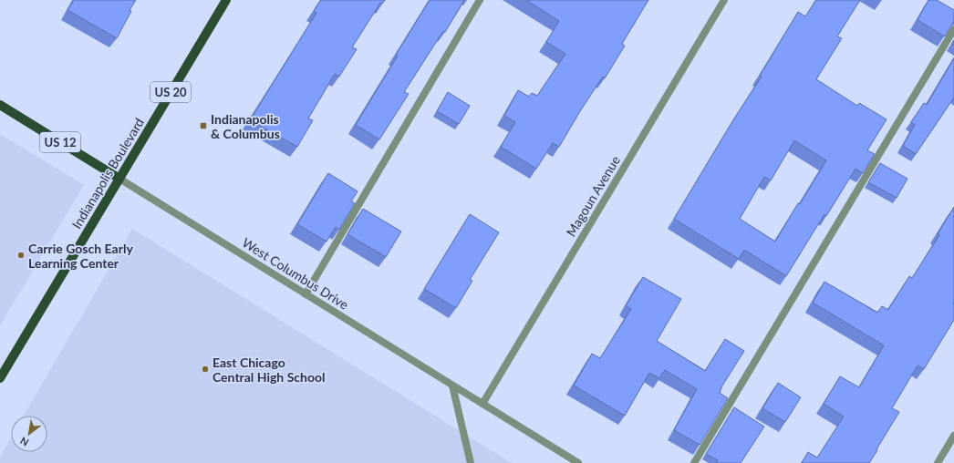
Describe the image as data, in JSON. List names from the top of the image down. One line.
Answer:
{"streets":{"main road":["US 20","US 12","Indianapolis Boulevard","West Columbus Drive"],"street":["Magoun Avenue"]},"crossings":[["Indianapolis Boulevard","West Columbus Drive"],["Magoun Avenue","West Columbus Drive"]],"places":{"transit":["Indianapolis & Columbus"],"other":["Carrie Gosch Early Learning Center","East Chicago Central High School"]},"north":"bottom left"}
